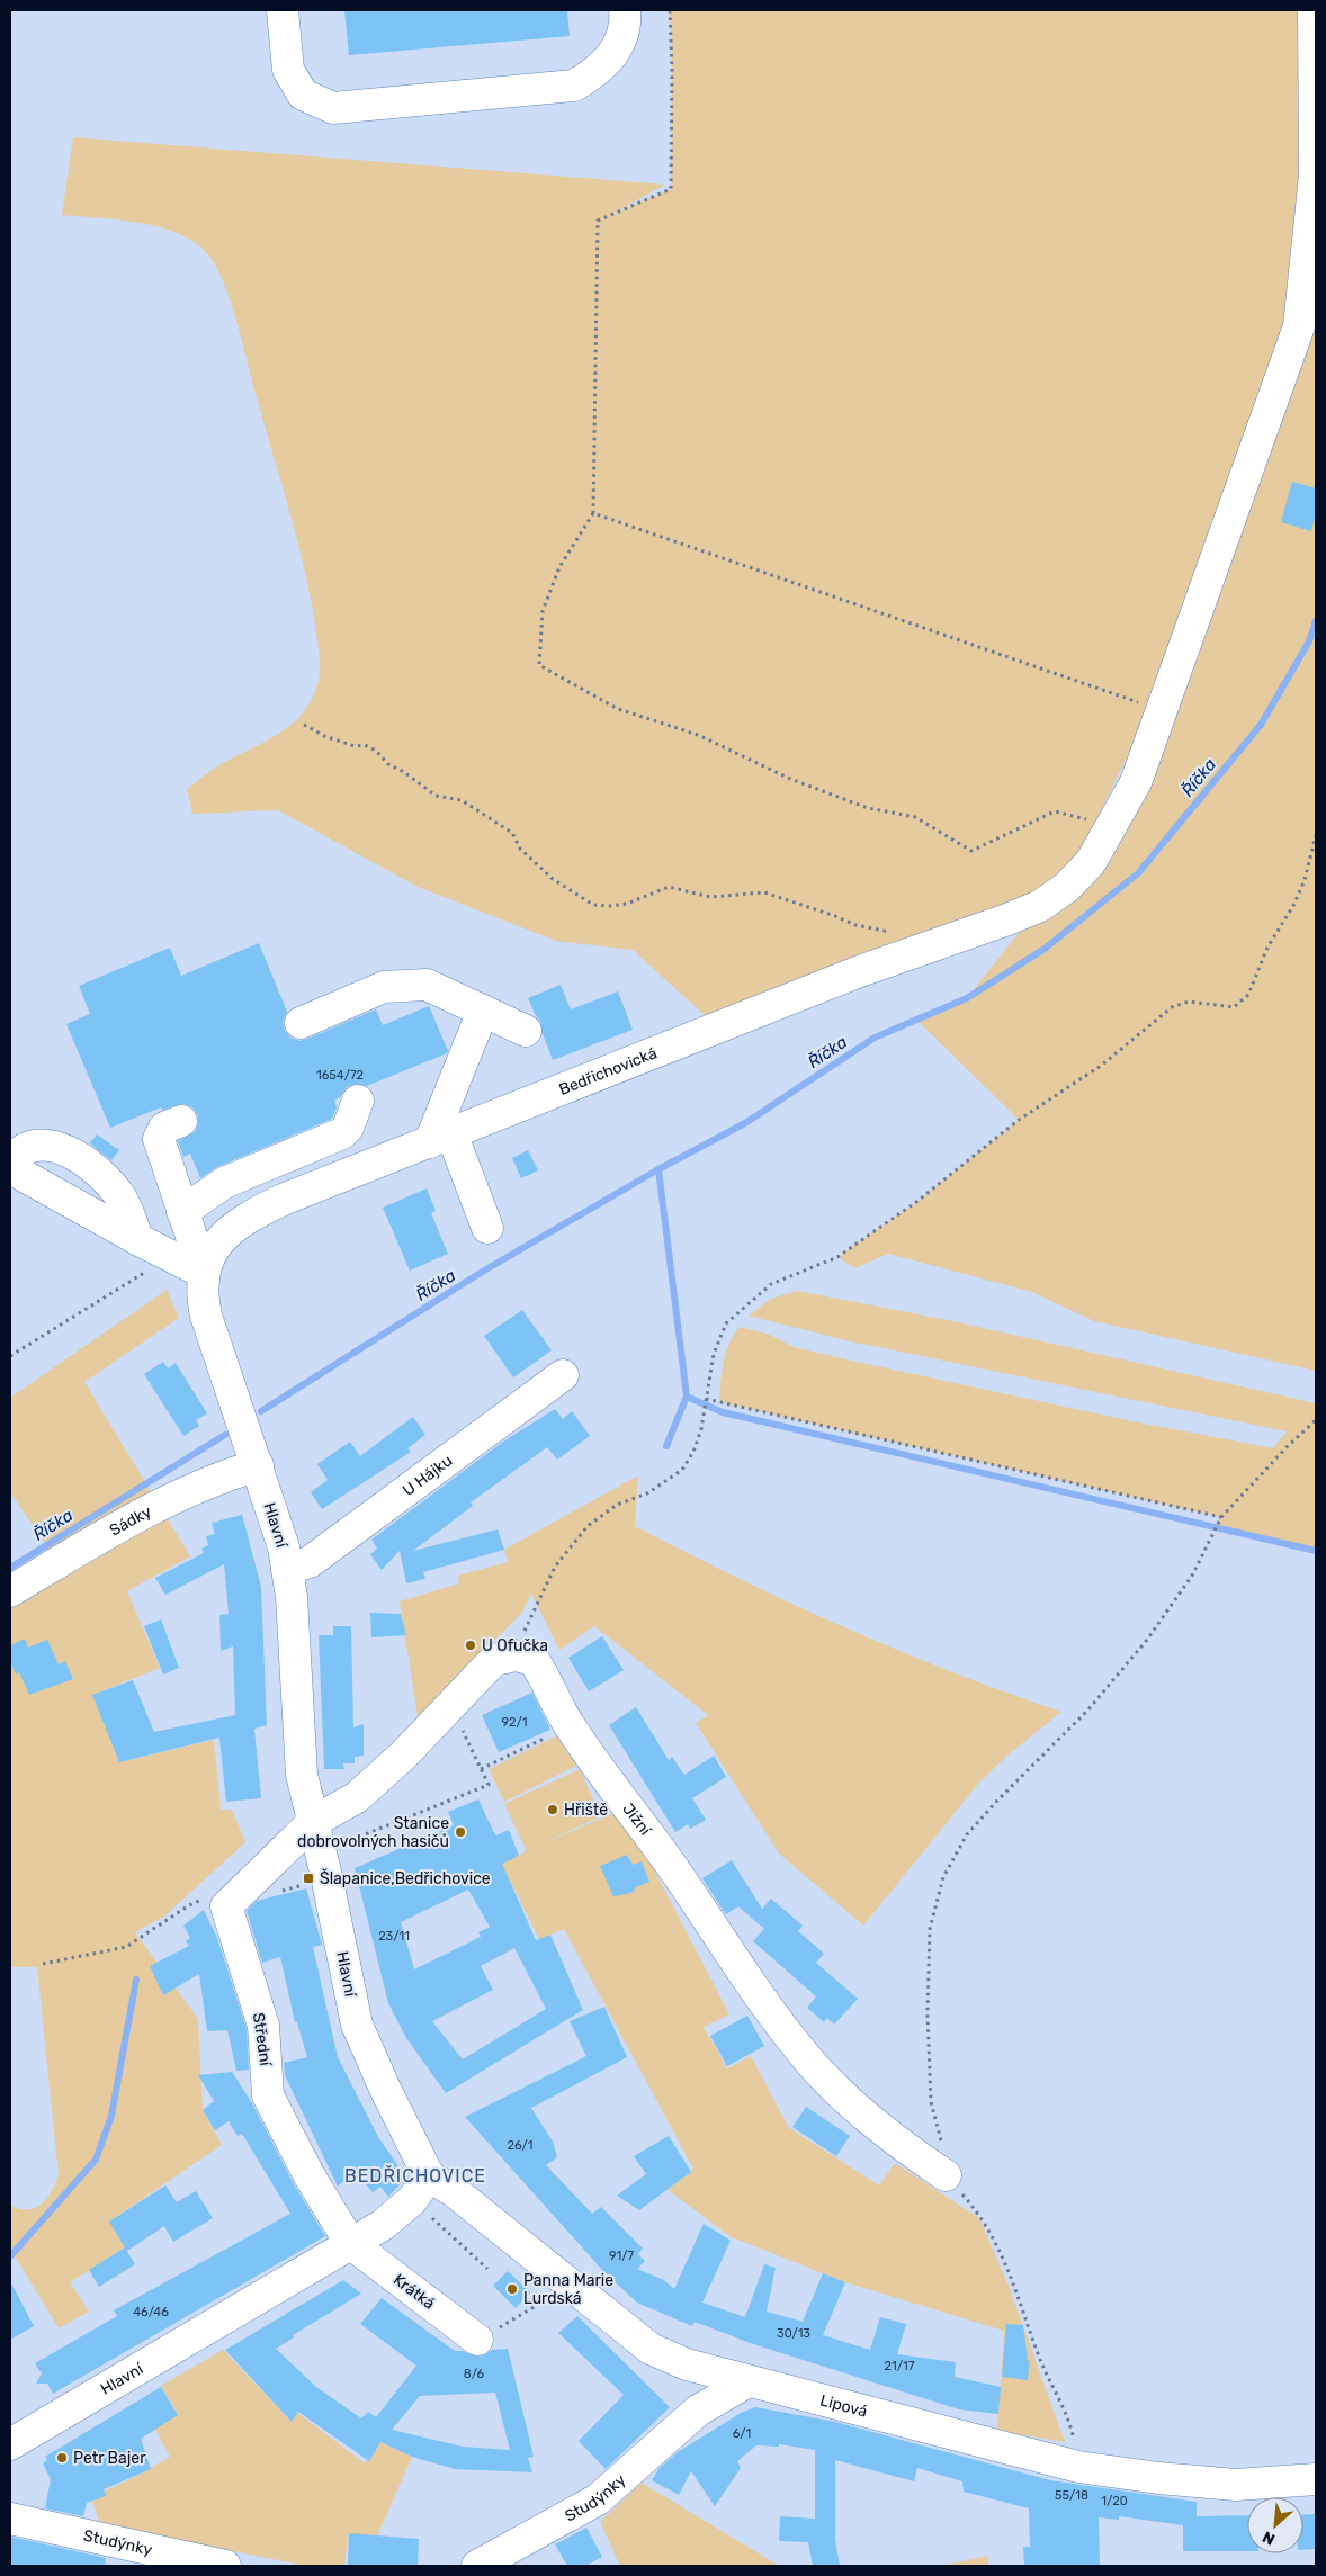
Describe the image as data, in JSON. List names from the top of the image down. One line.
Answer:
{"streets":{"street":["Bedřichovická","U Hájku","Sádky","Hlavní","Jižní","Střední","Krátká","Lipová","Studýnky"]},"crossings":[["Bedřichovická","Hlavní"],["U Hájku","Hlavní"],["Sádky","Hlavní"],["Hlavní","Střední"],["Hlavní","Krátká"],["Hlavní","Lipová"],["Střední","Krátká"],["Lipová","Studýnky"]],"districts":["BEDŘICHOVICE"],"water":["Říčka"],"places":{"other":["U Ofučka","Hřiště","Stanice dobrovolných hasičů","Panna Marie Lurdská","Petr Bajer"],"transit":["Šlapanice,Bedřichovice"]},"house_numbers":["1654/72","92/1","23/11","26/1","91/7","46/46","30/13","21/17","8/6","6/1","55/18","1/20"],"north":"bottom left"}
